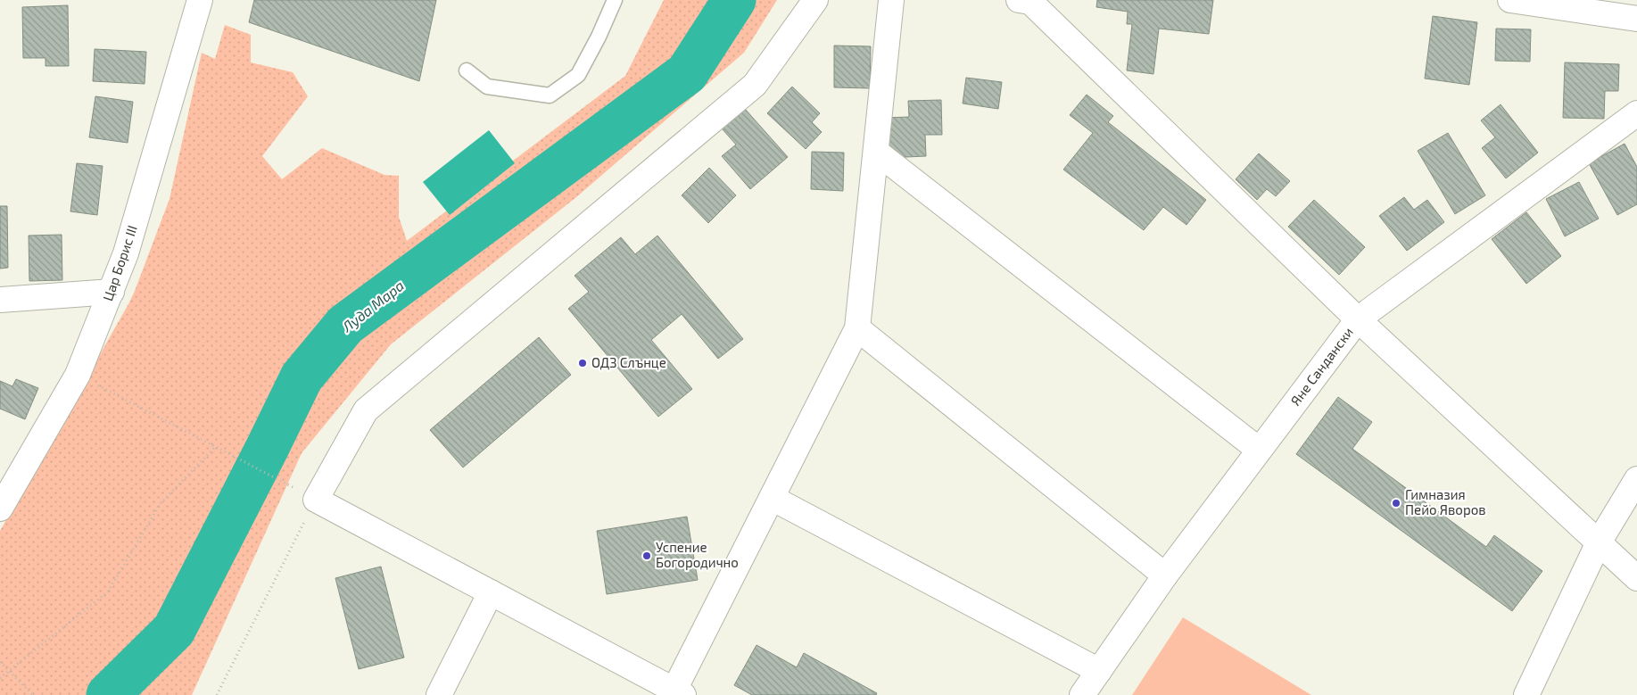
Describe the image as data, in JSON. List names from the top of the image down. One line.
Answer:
{"streets":{"street":["Цар Борис III","Яне Сандански"]},"water":["Луда Мара"],"places":["ОДЗ Слънце","Гимназия Пейо Яворов","Успение Богородично"]}
